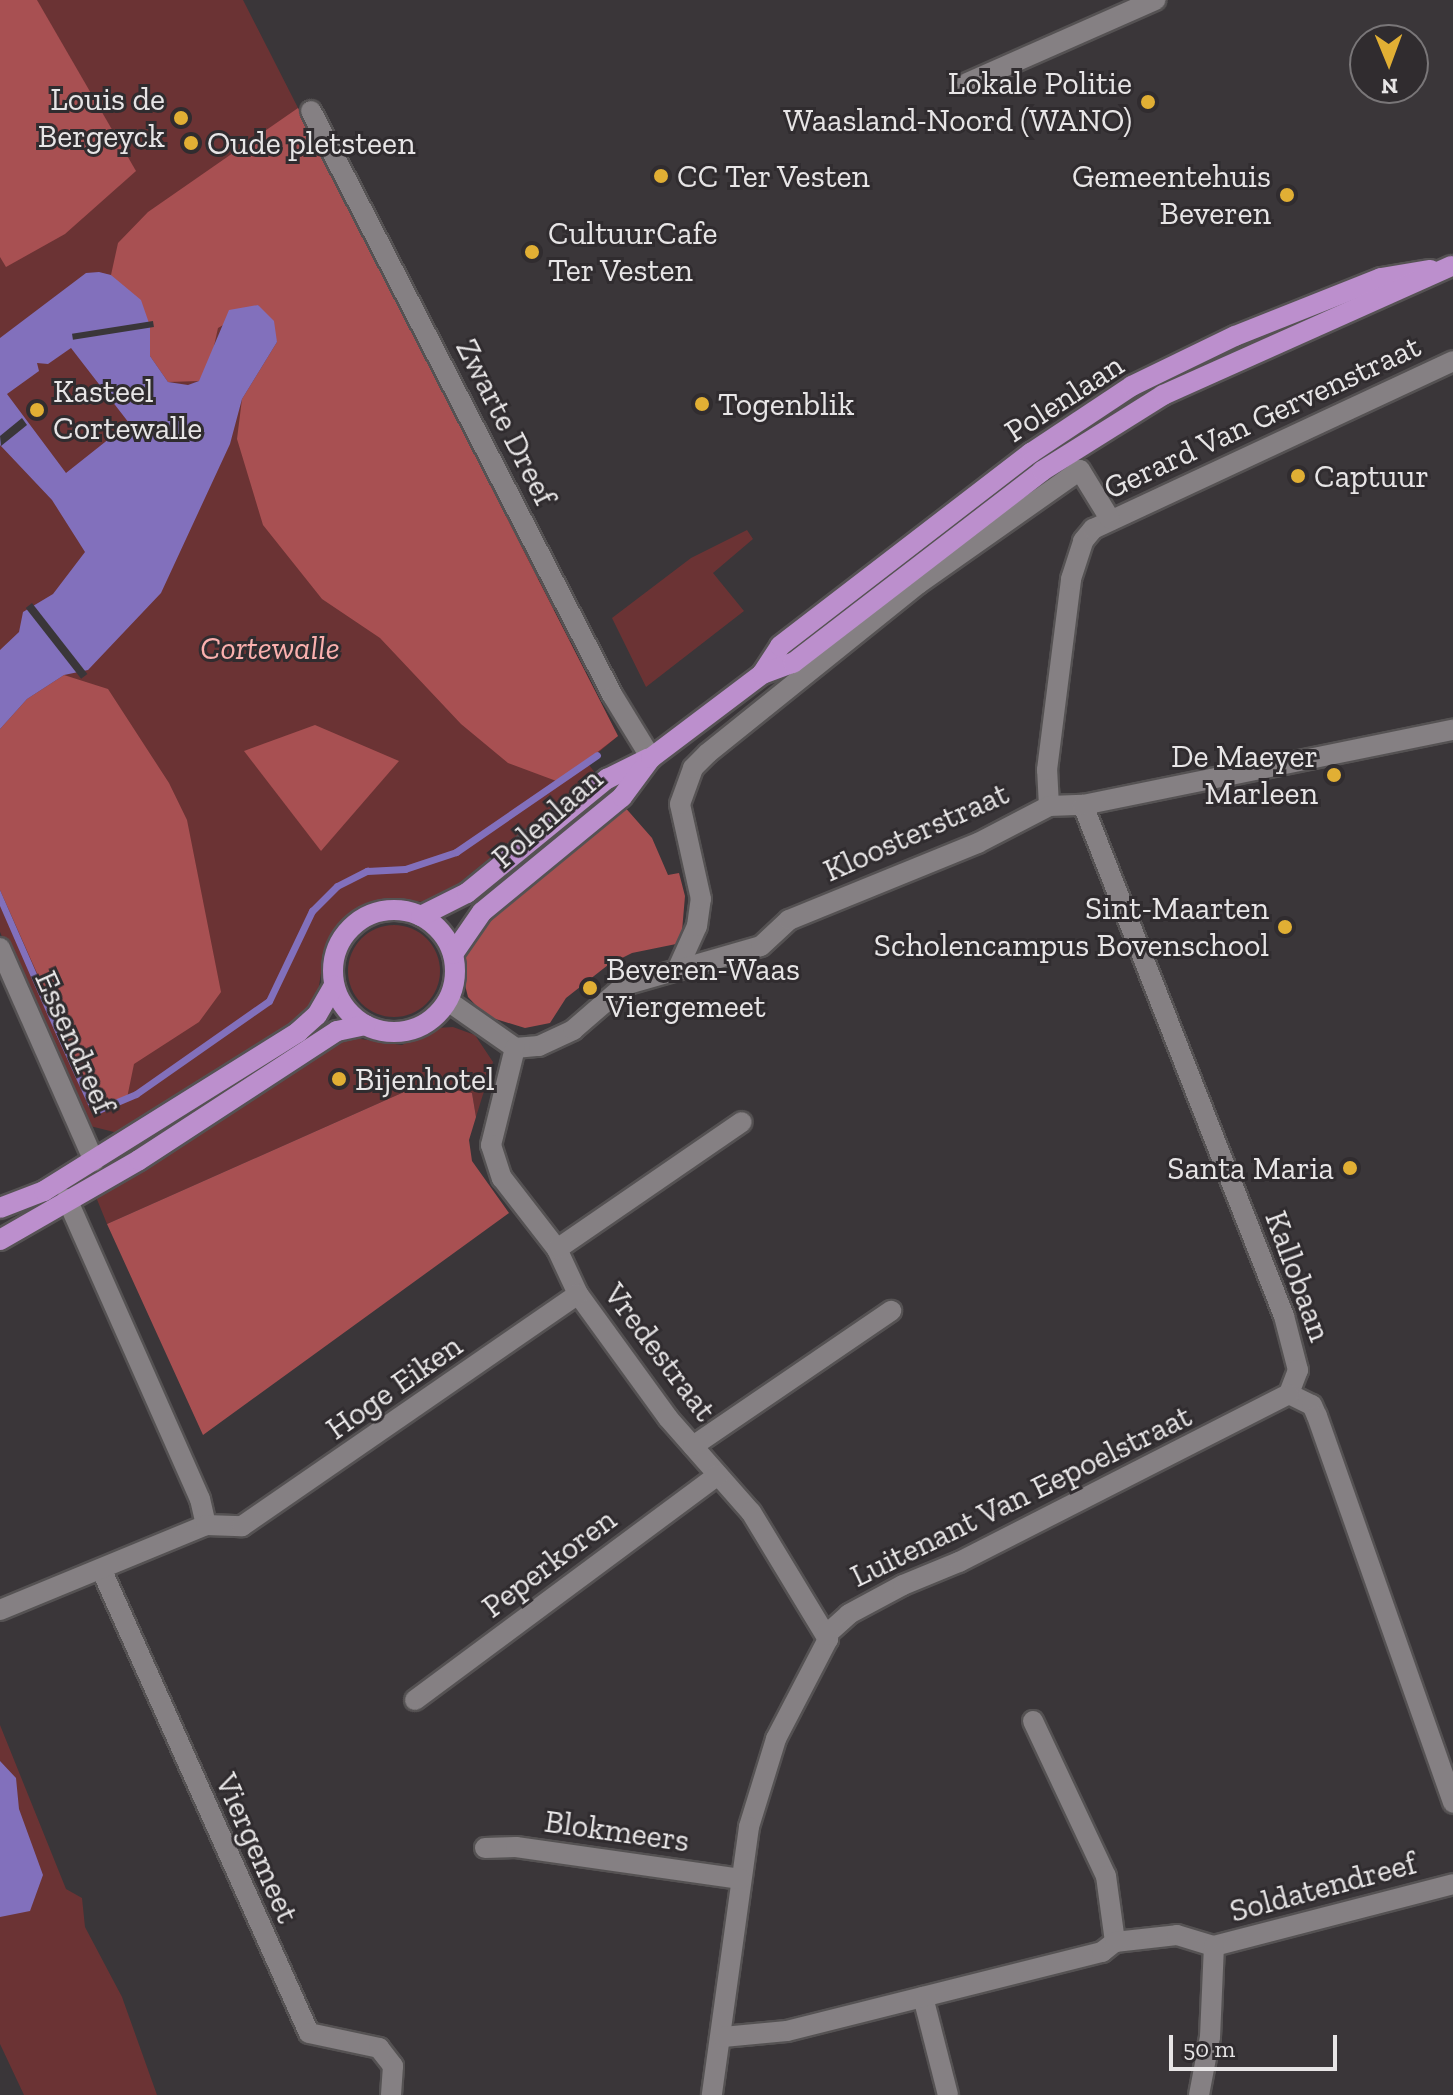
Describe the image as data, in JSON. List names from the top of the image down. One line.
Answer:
{"streets":{"main road":["Polenlaan"],"street":["Gerard Van Gervenstraat","Zwarte Dreef","Kloosterstraat","Essendreef","Kallobaan","Vredestraat","Hoge Eiken","Luitenant Van Eepoelstraat","Peperkoren","Blokmeers","Viergemeet","Soldatendreef"]},"crossings":[["Polenlaan","Zwarte Dreef"],["Gerard Van Gervenstraat","Kloosterstraat"],["Kloosterstraat","Kallobaan"],["Kloosterstraat","Vredestraat"],["Kallobaan","Luitenant Van Eepoelstraat"],["Vredestraat","Hoge Eiken"],["Vredestraat","Luitenant Van Eepoelstraat"],["Vredestraat","Peperkoren"]],"parks":["Cortewalle"],"places":["Lokale Politie Waasland-Noord (WANO)","Louis de Bergeyck","Oude pletsteen","CC Ter Vesten","Gemeentehuis Beveren","CultuurCafe Ter Vesten","Togenblik","Kasteel Cortewalle","Captuur","De Maeyer Marleen","Sint-Maarten Scholencampus Bovenschool","Beveren-Waas Viergemeet","Bijenhotel","Santa Maria"],"scale_bar":"50 m","north":"bottom"}
